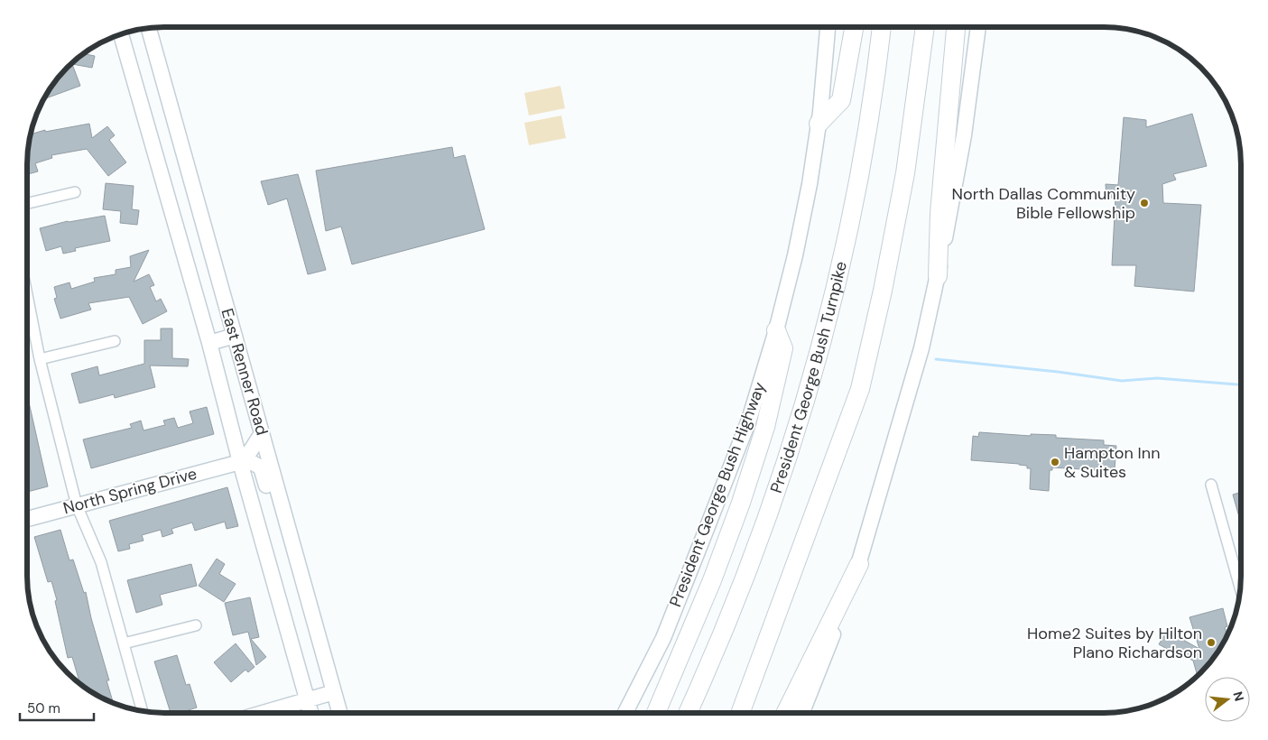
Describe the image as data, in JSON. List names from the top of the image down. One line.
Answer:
{"streets":{"highway":["President George Bush Turnpike"],"main road":["East Renner Road","North Spring Drive","President George Bush Highway"]},"crossings":[["East Renner Road","North Spring Drive"]],"places":["North Dallas Community Bible Fellowship","Hampton Inn & Suites","Home2 Suites by Hilton Plano Richardson"],"scale_bar":"50 m","north":"right"}
